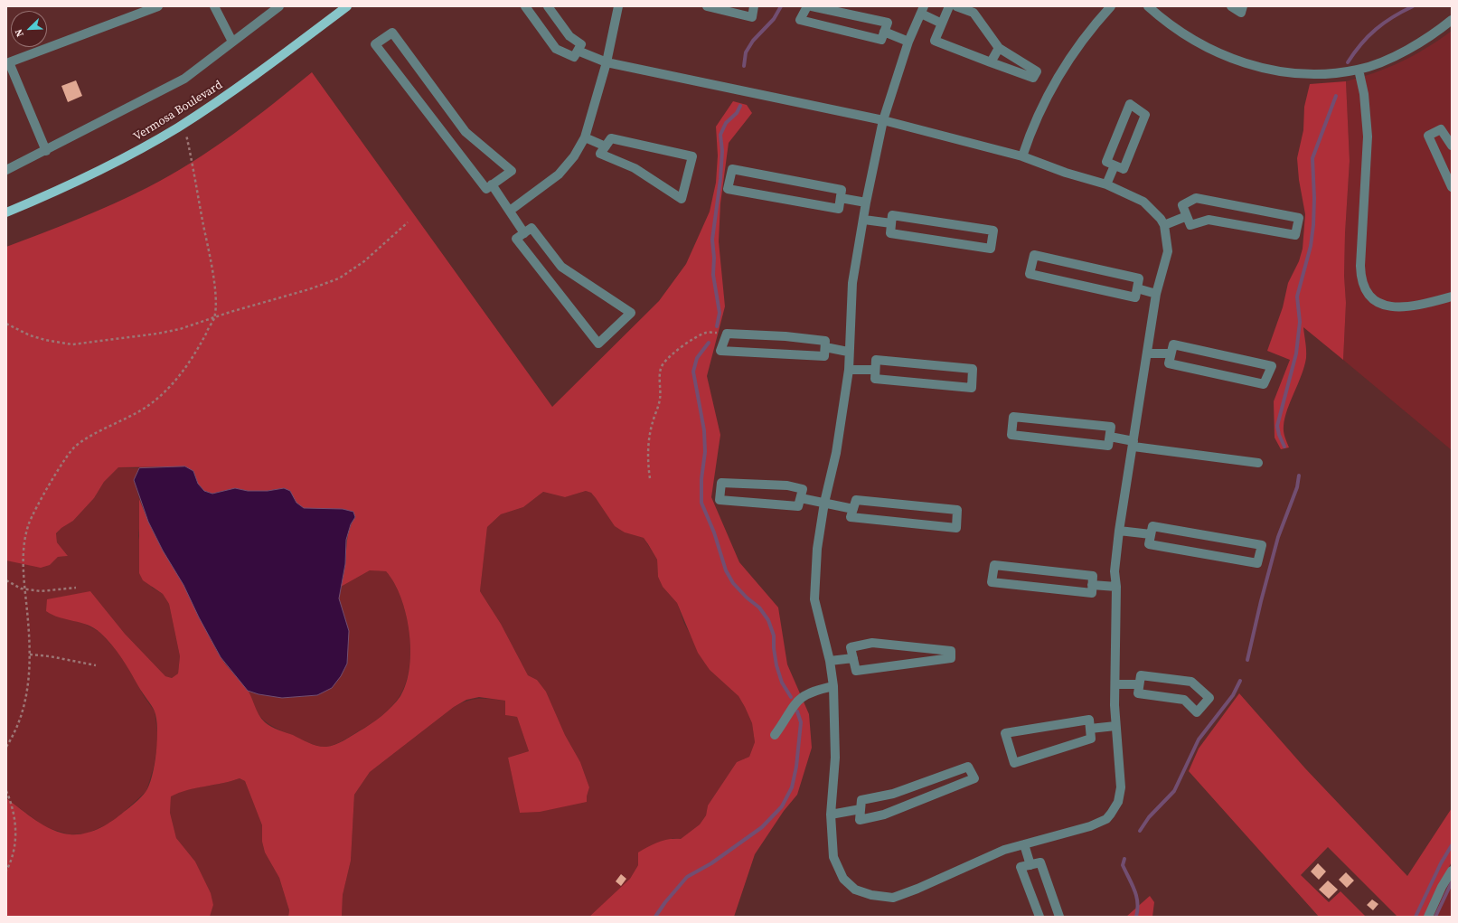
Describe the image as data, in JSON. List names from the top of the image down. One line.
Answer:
{"streets":{"main road":["Vermosa Boulevard"]},"north":"bottom left"}
